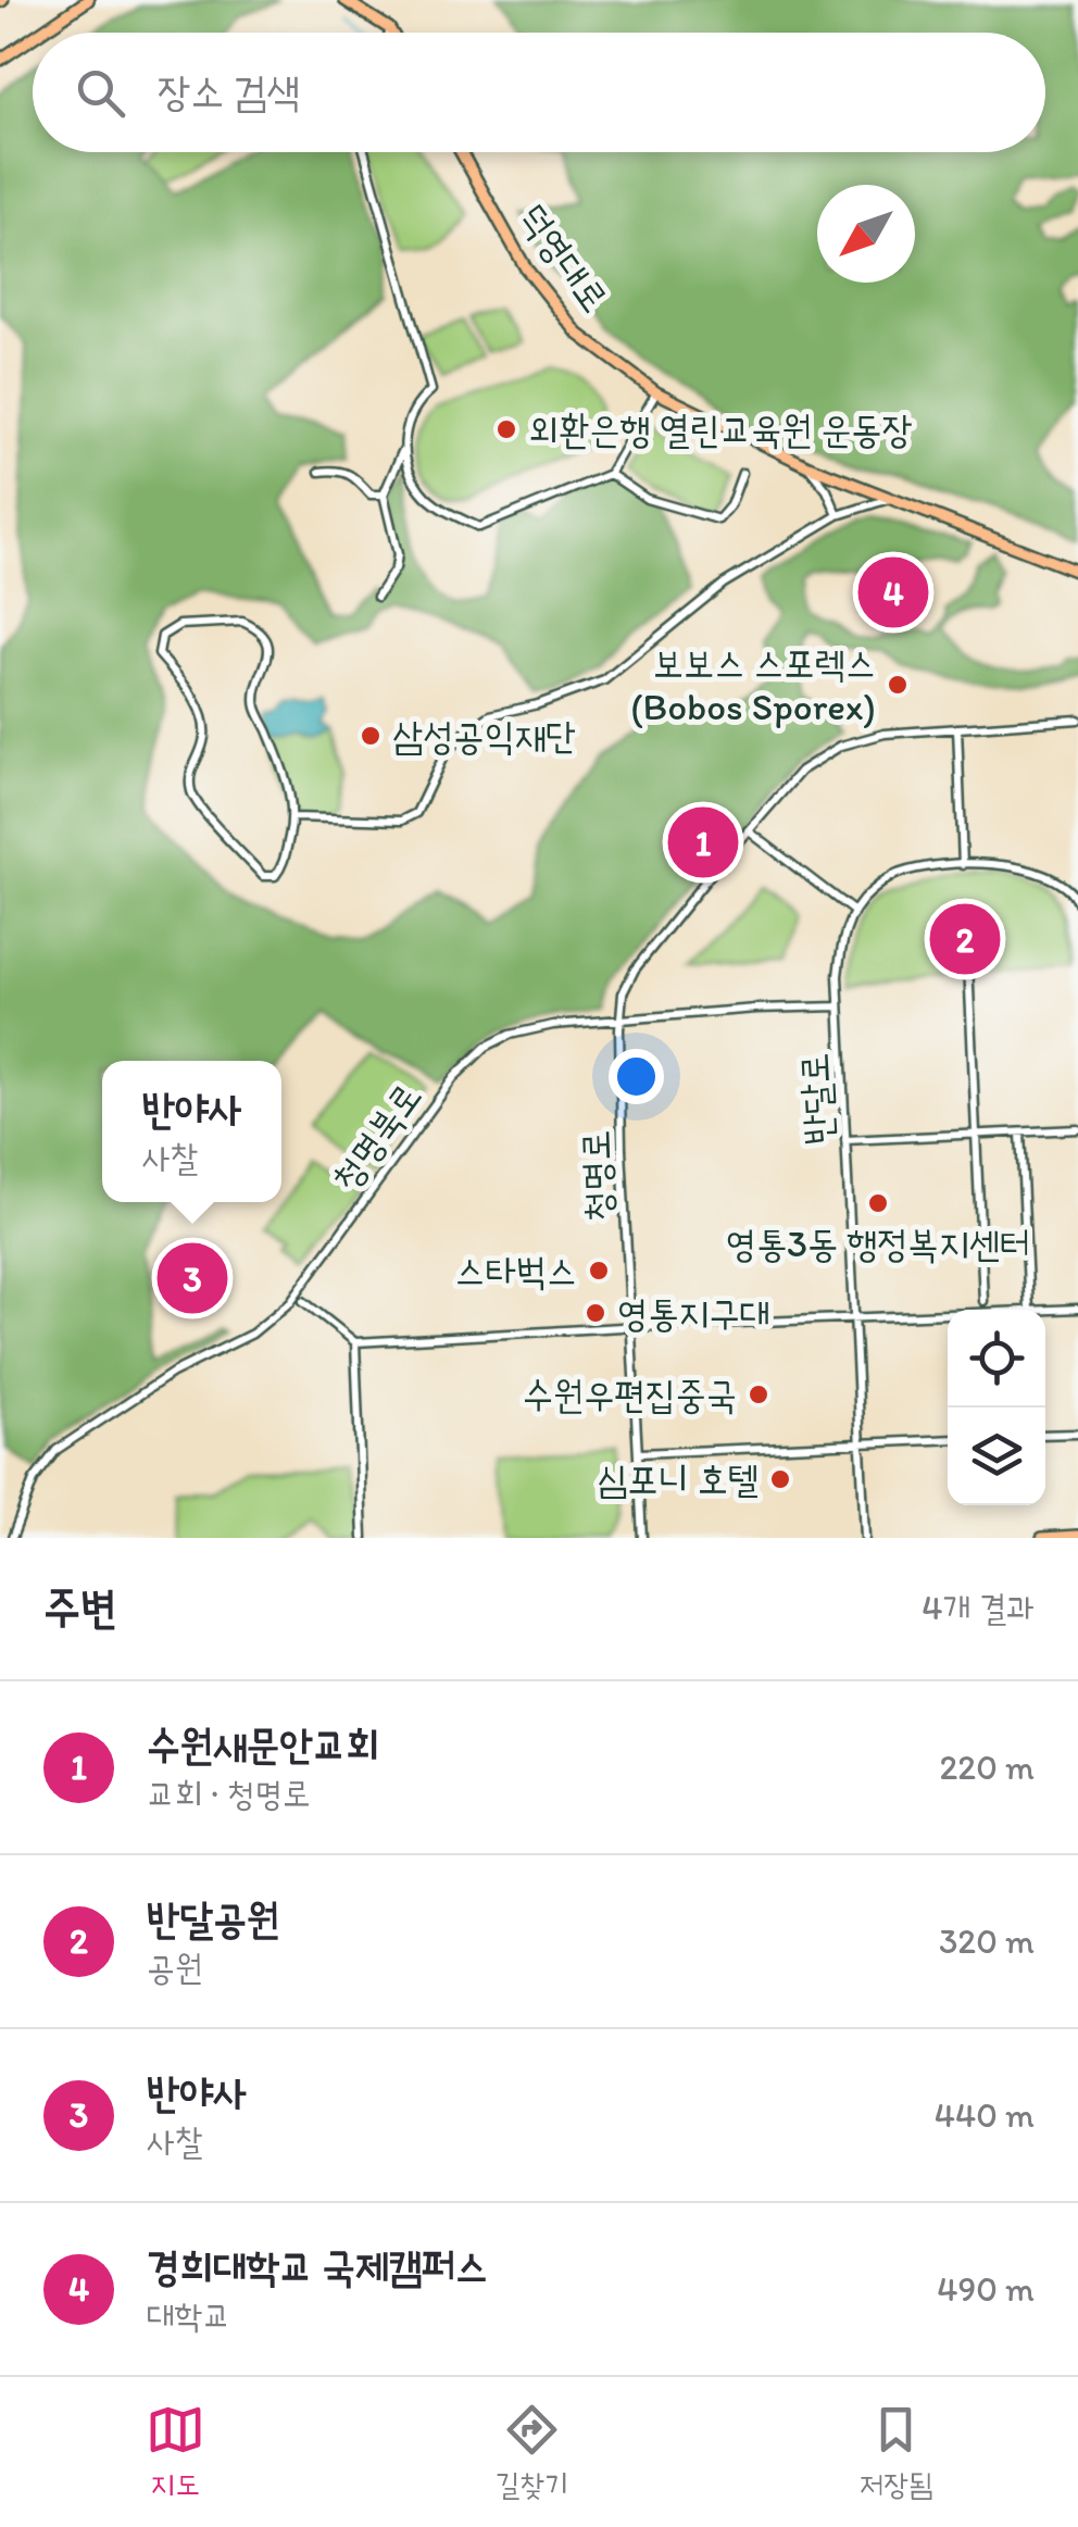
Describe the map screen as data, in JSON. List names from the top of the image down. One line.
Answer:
{"streets":{"main road":["덕영대로"],"street":["반달로","청명북로","청명로"]},"crossings":[["반달로","청명북로"],["청명북로","청명로"]],"places":["외환은행 열린교육원 운동장","보보스 스포렉스 (Bobos Sporex)","삼성공익재단","영통3동 행정복지센터","스타벅스","영통지구대","수원우편집중국","심포니 호텔"],"north":"bottom left","page":{"search":"장소 검색","pins":["4","1","2","3"],"popup":["반야사","사찰"],"heading":["주변","4개 결과"],"list":[{"mark":"1","name":"수원새문안교회","note":"교회 · 청명로","value":"220 m"},{"mark":"2","name":"반달공원","note":"공원","value":"320 m"},{"mark":"3","name":"반야사","note":"사찰","value":"440 m"},{"mark":"4","name":"경희대학교 국제캠퍼스","note":"대학교","value":"490 m"}],"nav":["지도","길찾기","저장됨"]}}
